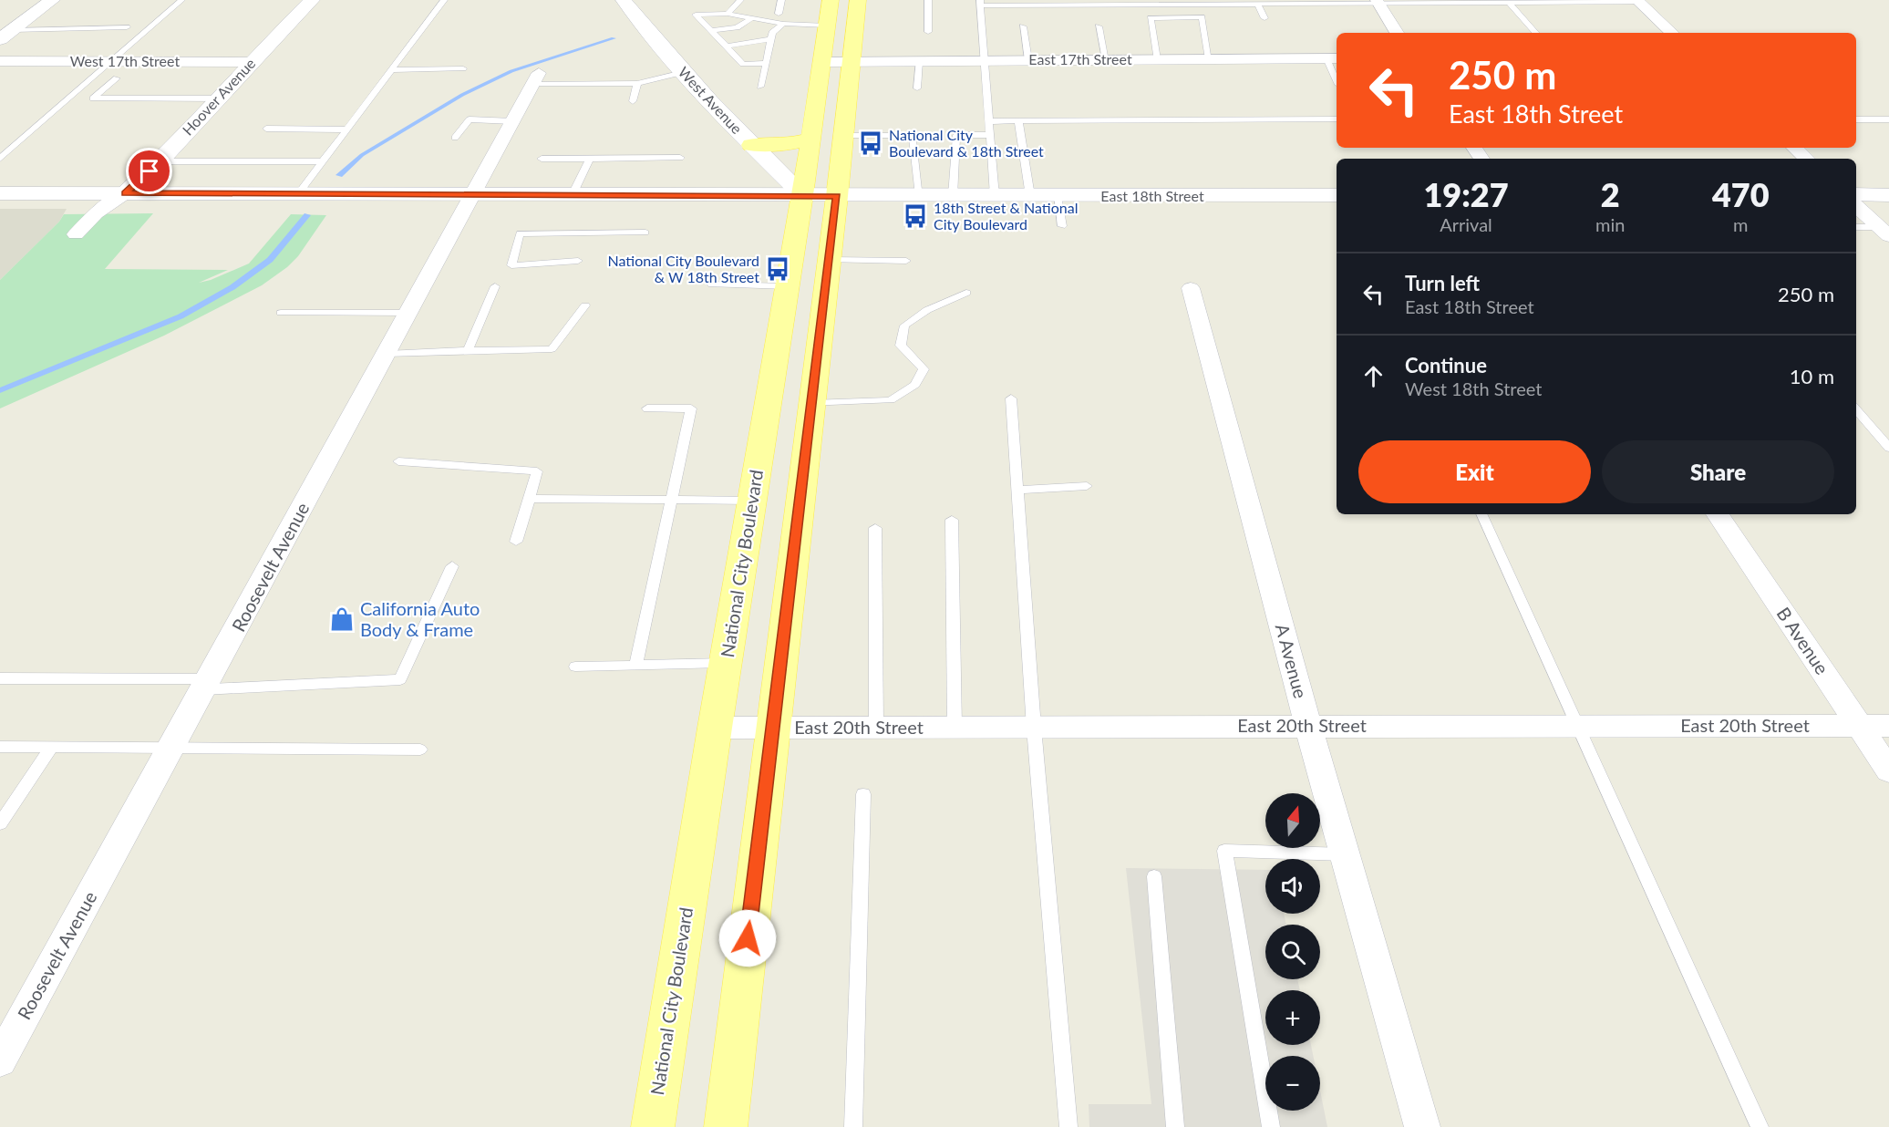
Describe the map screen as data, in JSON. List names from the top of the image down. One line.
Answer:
{"streets":{"main road":["Hoover Avenue","West Avenue","East 18th Street","National City Boulevard"],"street":["East 17th Street","West 17th Street","Roosevelt Avenue","B Avenue","A Avenue","East 20th Street"]},"crossings":[["East 17th Street","National City Boulevard"],["West 17th Street","Hoover Avenue"],["Hoover Avenue","East 18th Street"],["West Avenue","East 18th Street"],["West Avenue","National City Boulevard"],["East 18th Street","National City Boulevard"],["East 18th Street","Roosevelt Avenue"],["National City Boulevard","East 20th Street"],["B Avenue","East 20th Street"],["A Avenue","East 20th Street"]],"places":{"bus stop":["National City Boulevard & 18th Street","18th Street & National City Boulevard","National City Boulevard & W 18th Street"],"shop":["California Auto Body & Frame"]},"north":"top","page":{"turn":["250 m","East 18th Street"],"eta":["19:27","Arrival","2","min","470","m"],"list":[{"name":"Turn left","note":"East 18th Street","value":"250 m"},{"name":"Continue","note":"West 18th Street","value":"10 m"}],"buttons":["Exit","Share"],"map_buttons":["+","−"]}}
